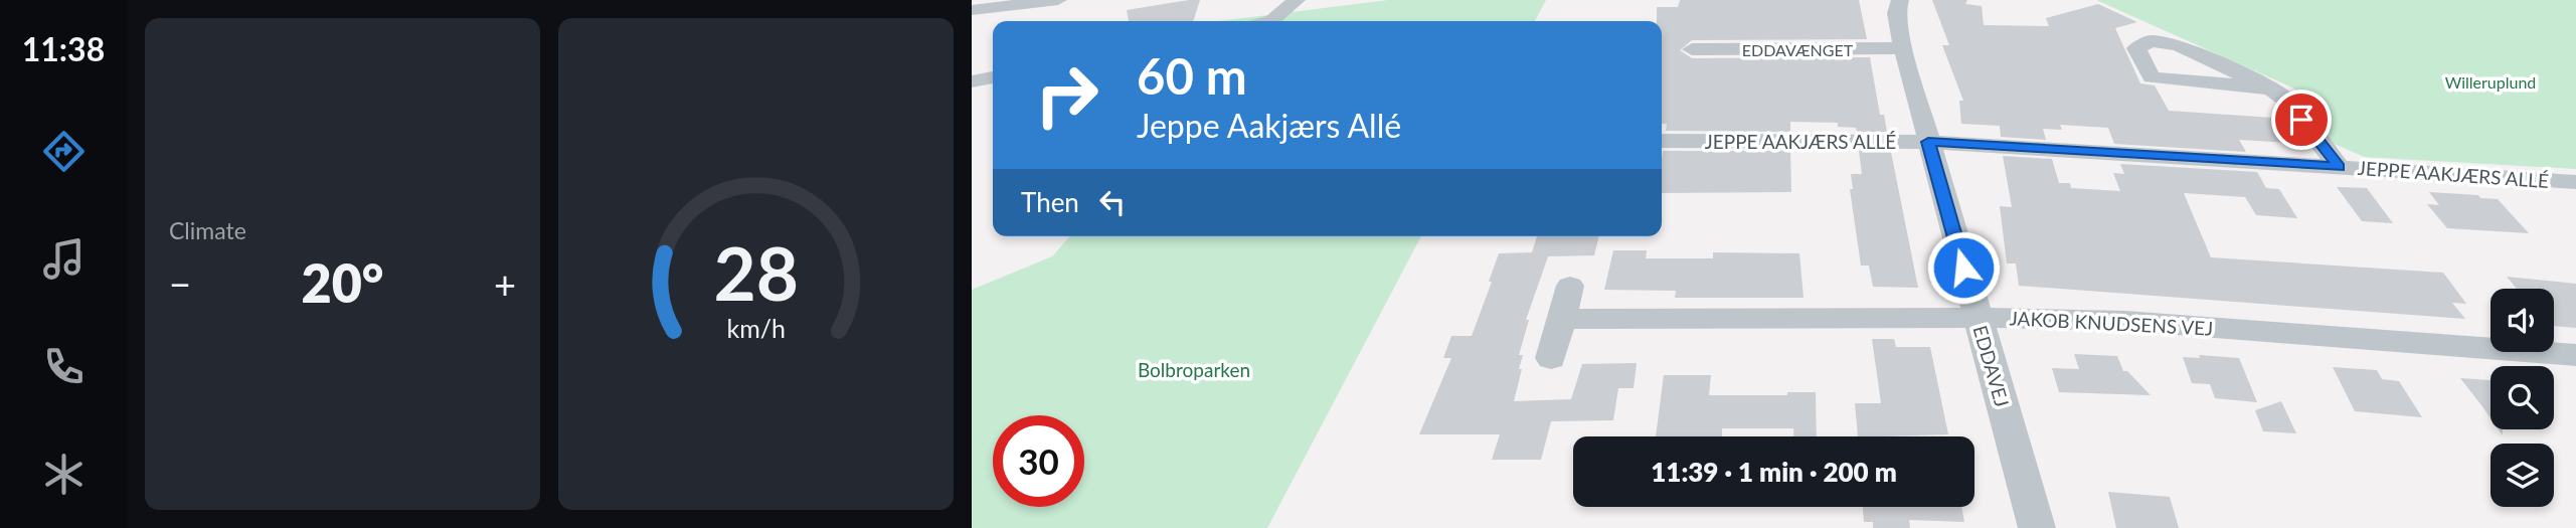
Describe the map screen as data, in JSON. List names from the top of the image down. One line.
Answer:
{"streets":{"street":["EDDAVÆNGET","JEPPE AAKJÆRS ALLÉ","JAKOB KNUDSENS VEJ","EDDAVEJ"]},"crossings":[["EDDAVÆNGET","EDDAVEJ"],["JEPPE AAKJÆRS ALLÉ","EDDAVEJ"],["JAKOB KNUDSENS VEJ","EDDAVEJ"]],"parks":["Willeruplund","Bolbroparken"],"page":{"tabs":"11:38","tile":"Climate","turn":["60 m","Jeppe Aakjærs Allé"],"then":"Then","heat":["−","20°","+"],"limit":"30","trip":"11:39 · 1 min · 200 m","gauge":["28","km/h"]}}
